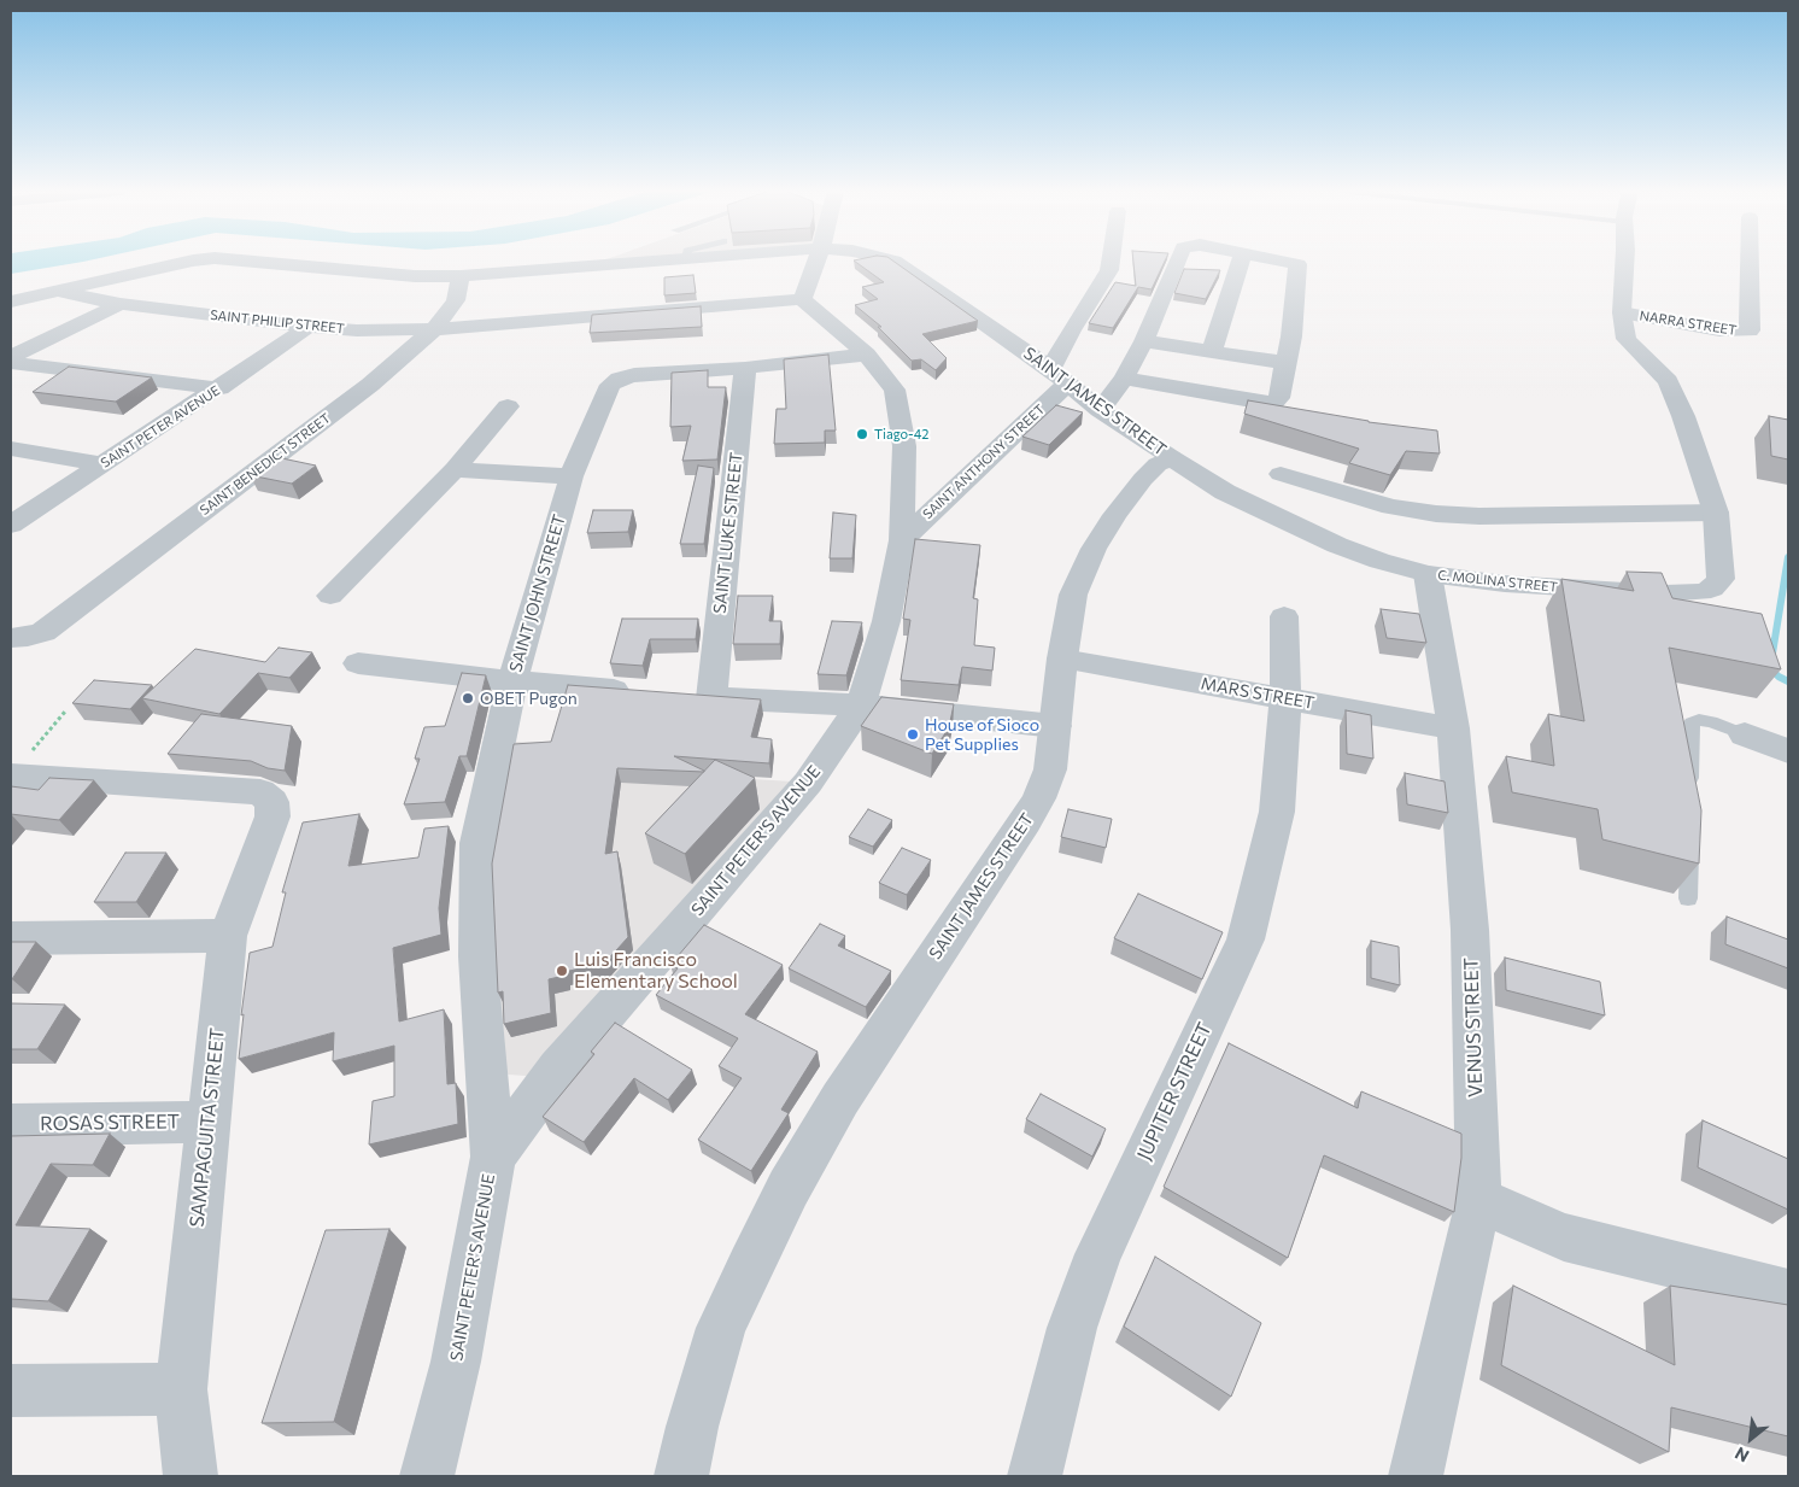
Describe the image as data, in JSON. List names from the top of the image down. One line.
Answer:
{"streets":{"street":["SAINT PHILIP STREET","NARRA STREET","SAINT JAMES STREET","SAINT PETER AVENUE","SAINT ANTHONY STREET","SAINT BENEDICT STREET","SAINT LUKE STREET","C. MOLINA STREET","SAINT JOHN STREET","MARS STREET","SAINT PETER'S AVENUE","VENUS STREET","JUPITER STREET","ROSAS STREET","SAMPAGUITA STREET"]},"crossings":[["SAINT PHILIP STREET","SAINT JAMES STREET"],["SAINT PHILIP STREET","SAINT PETER AVENUE"],["SAINT PHILIP STREET","SAINT BENEDICT STREET"],["NARRA STREET","C. MOLINA STREET"],["SAINT JAMES STREET","SAINT ANTHONY STREET"],["SAINT JAMES STREET","SAINT BENEDICT STREET"],["SAINT JAMES STREET","C. MOLINA STREET"],["SAINT JAMES STREET","MARS STREET"],["SAINT ANTHONY STREET","SAINT PETER'S AVENUE"],["SAINT LUKE STREET","SAINT JOHN STREET"],["SAINT LUKE STREET","SAINT PETER'S AVENUE"],["C. MOLINA STREET","VENUS STREET"],["SAINT JOHN STREET","SAINT PETER'S AVENUE"],["MARS STREET","VENUS STREET"],["MARS STREET","JUPITER STREET"],["ROSAS STREET","SAMPAGUITA STREET"]],"places":["Tiago-42","OBET Pugon","House of Sioco Pet Supplies","Luis Francisco Elementary School"],"north":"bottom left"}
